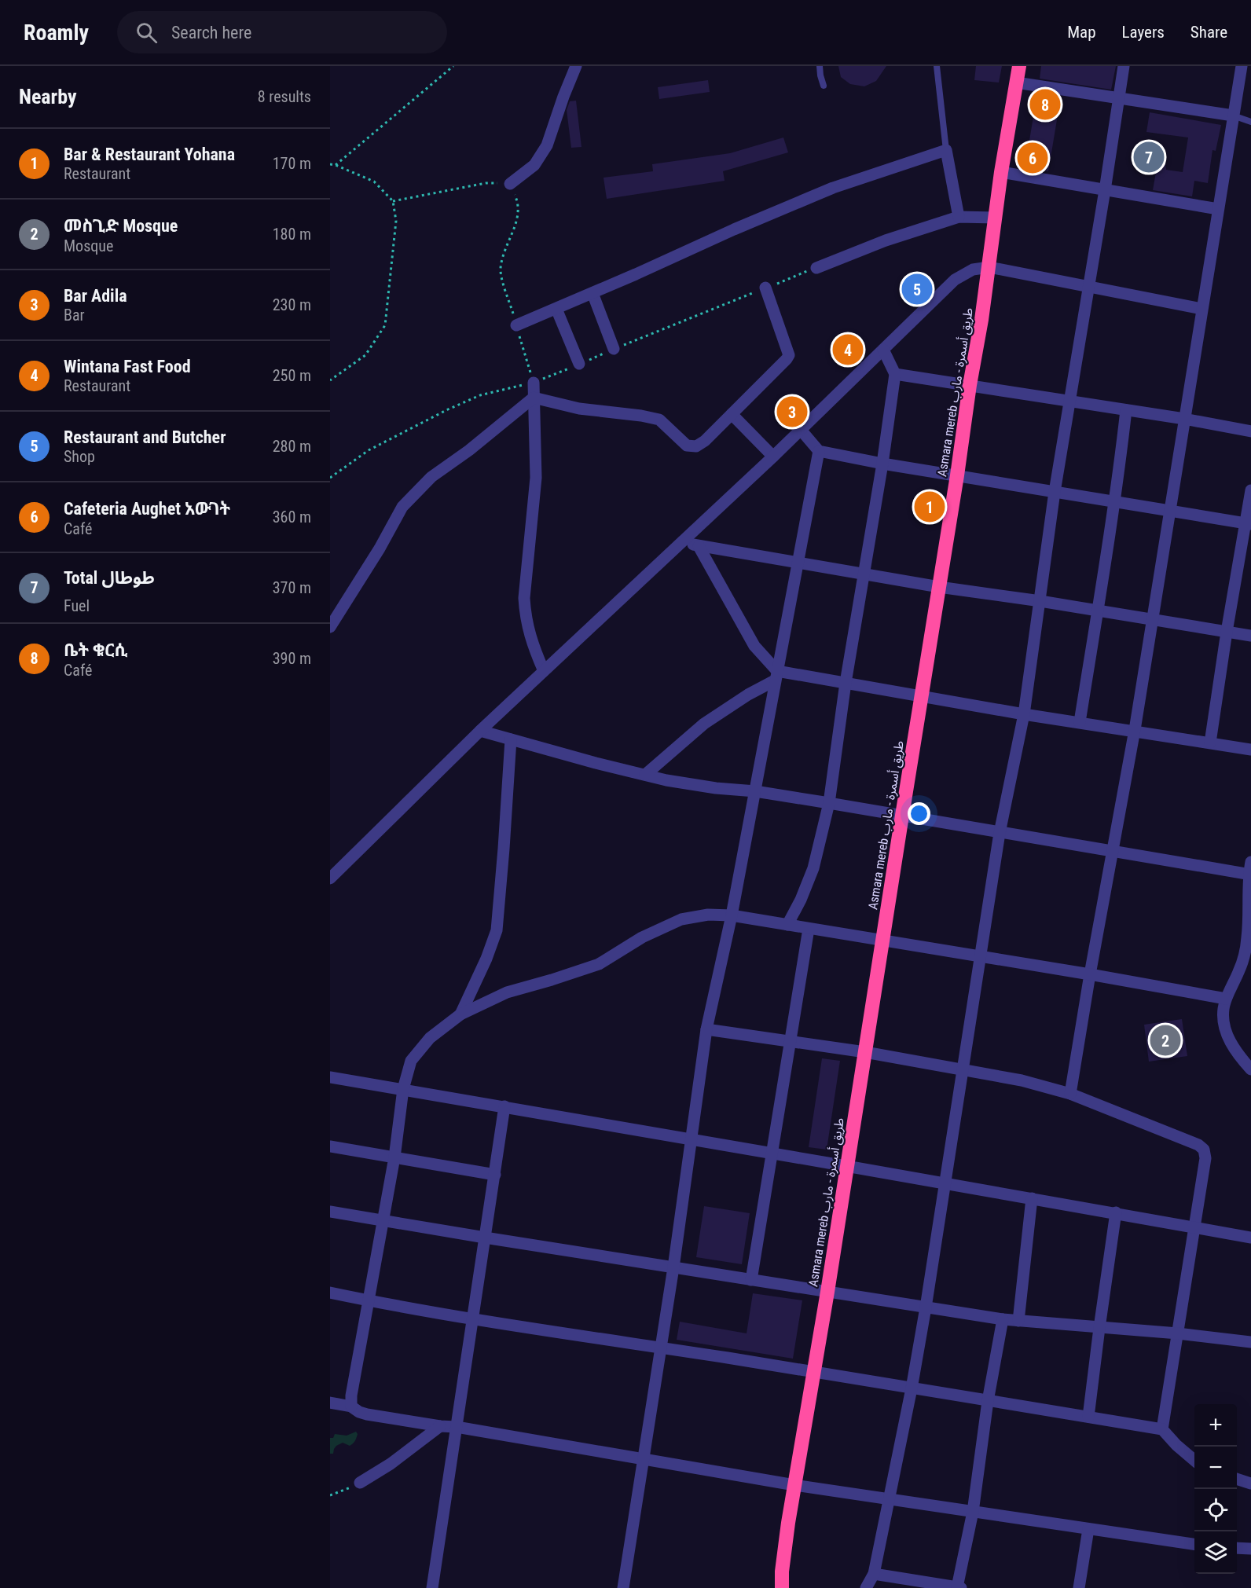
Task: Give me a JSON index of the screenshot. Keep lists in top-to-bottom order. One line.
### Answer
{"streets":{"highway":["Asmara mereb طريق أسمرة - مارب"]},"page":{"header":"Roamly","search":"Search here","nav":["Map","Layers","Share"],"heading":["Nearby","8 results"],"pins":["8","7","6","5","4","3","1","2"],"list":[{"mark":"1","name":"Bar & Restaurant Yohana","note":"Restaurant","value":"170 m"},{"mark":"2","name":"መስጊድ Mosque","note":"Mosque","value":"180 m"},{"mark":"3","name":"Bar Adila","note":"Bar","value":"230 m"},{"mark":"4","name":"Wintana Fast Food","note":"Restaurant","value":"250 m"},{"mark":"5","name":"Restaurant and Butcher","note":"Shop","value":"280 m"},{"mark":"6","name":"Cafeteria Aughet አውገት","note":"Café","value":"360 m"},{"mark":"7","name":"Total طوطال","note":"Fuel","value":"370 m"},{"mark":"8","name":"ቤት ቁርሲ","note":"Café","value":"390 m"}],"map_buttons":["+","−"]}}
